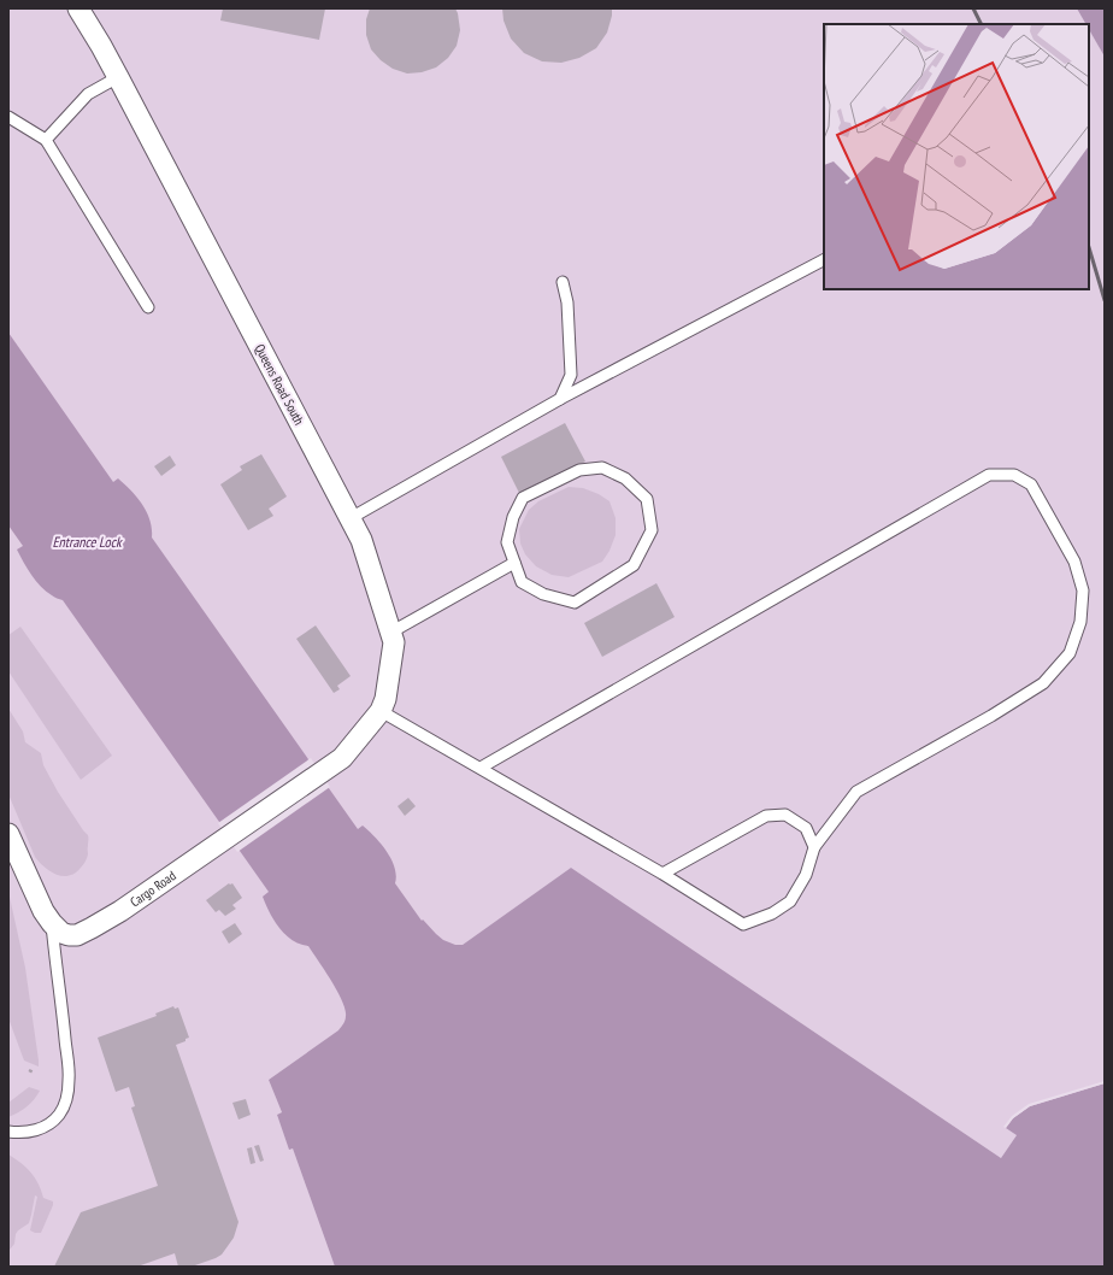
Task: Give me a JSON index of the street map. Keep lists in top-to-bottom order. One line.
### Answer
{"streets":{"street":["Queens Road South","Cargo Road"]},"crossings":[["Queens Road South","Cargo Road"]],"water":["Entrance Lock"]}
